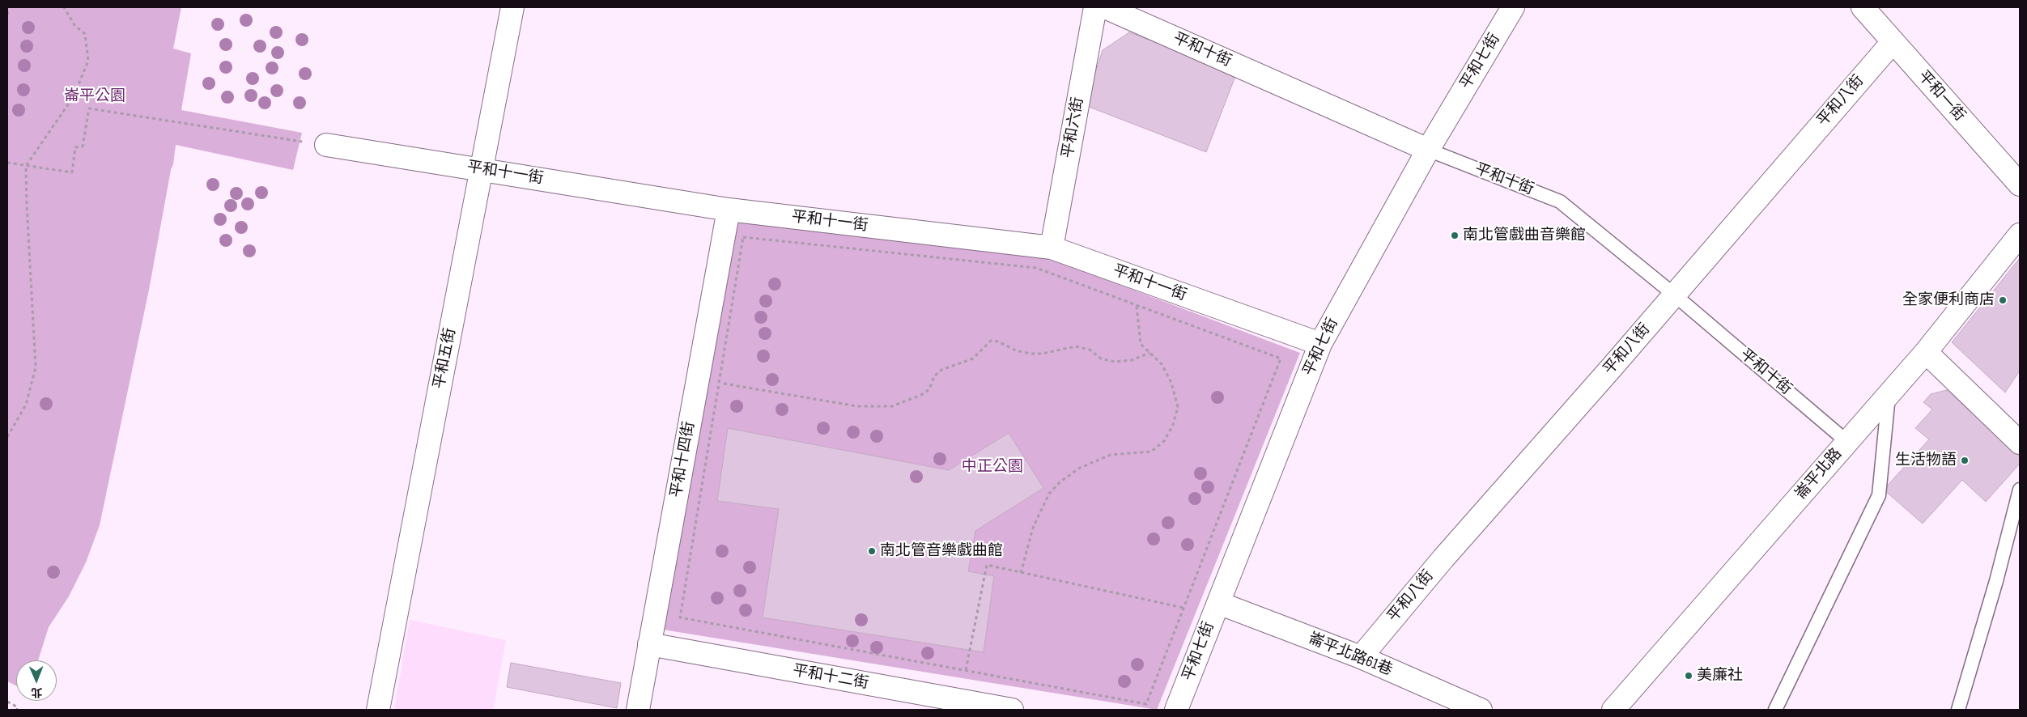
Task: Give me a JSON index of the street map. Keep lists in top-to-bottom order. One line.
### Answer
{"streets":{"street":["平和十街","平和七街","平和一街","平和八街","平和六街","平和十一街","平和五街","平和十四街","崙平北路","崙平北路61巷","平和十二街"]},"crossings":[["平和十街","平和七街"],["平和十街","平和八街"],["平和十街","崙平北路"],["平和七街","平和十一街"],["平和七街","崙平北路61巷"],["平和一街","平和八街"],["平和八街","崙平北路61巷"],["平和六街","平和十一街"],["平和十一街","平和五街"],["平和十一街","平和十四街"],["平和十四街","平和十二街"]],"parks":["崙平公園","中正公園"],"places":["南北管戲曲音樂館","全家便利商店","生活物語","南北管音樂戲曲館","美廉社"],"north":"bottom"}
